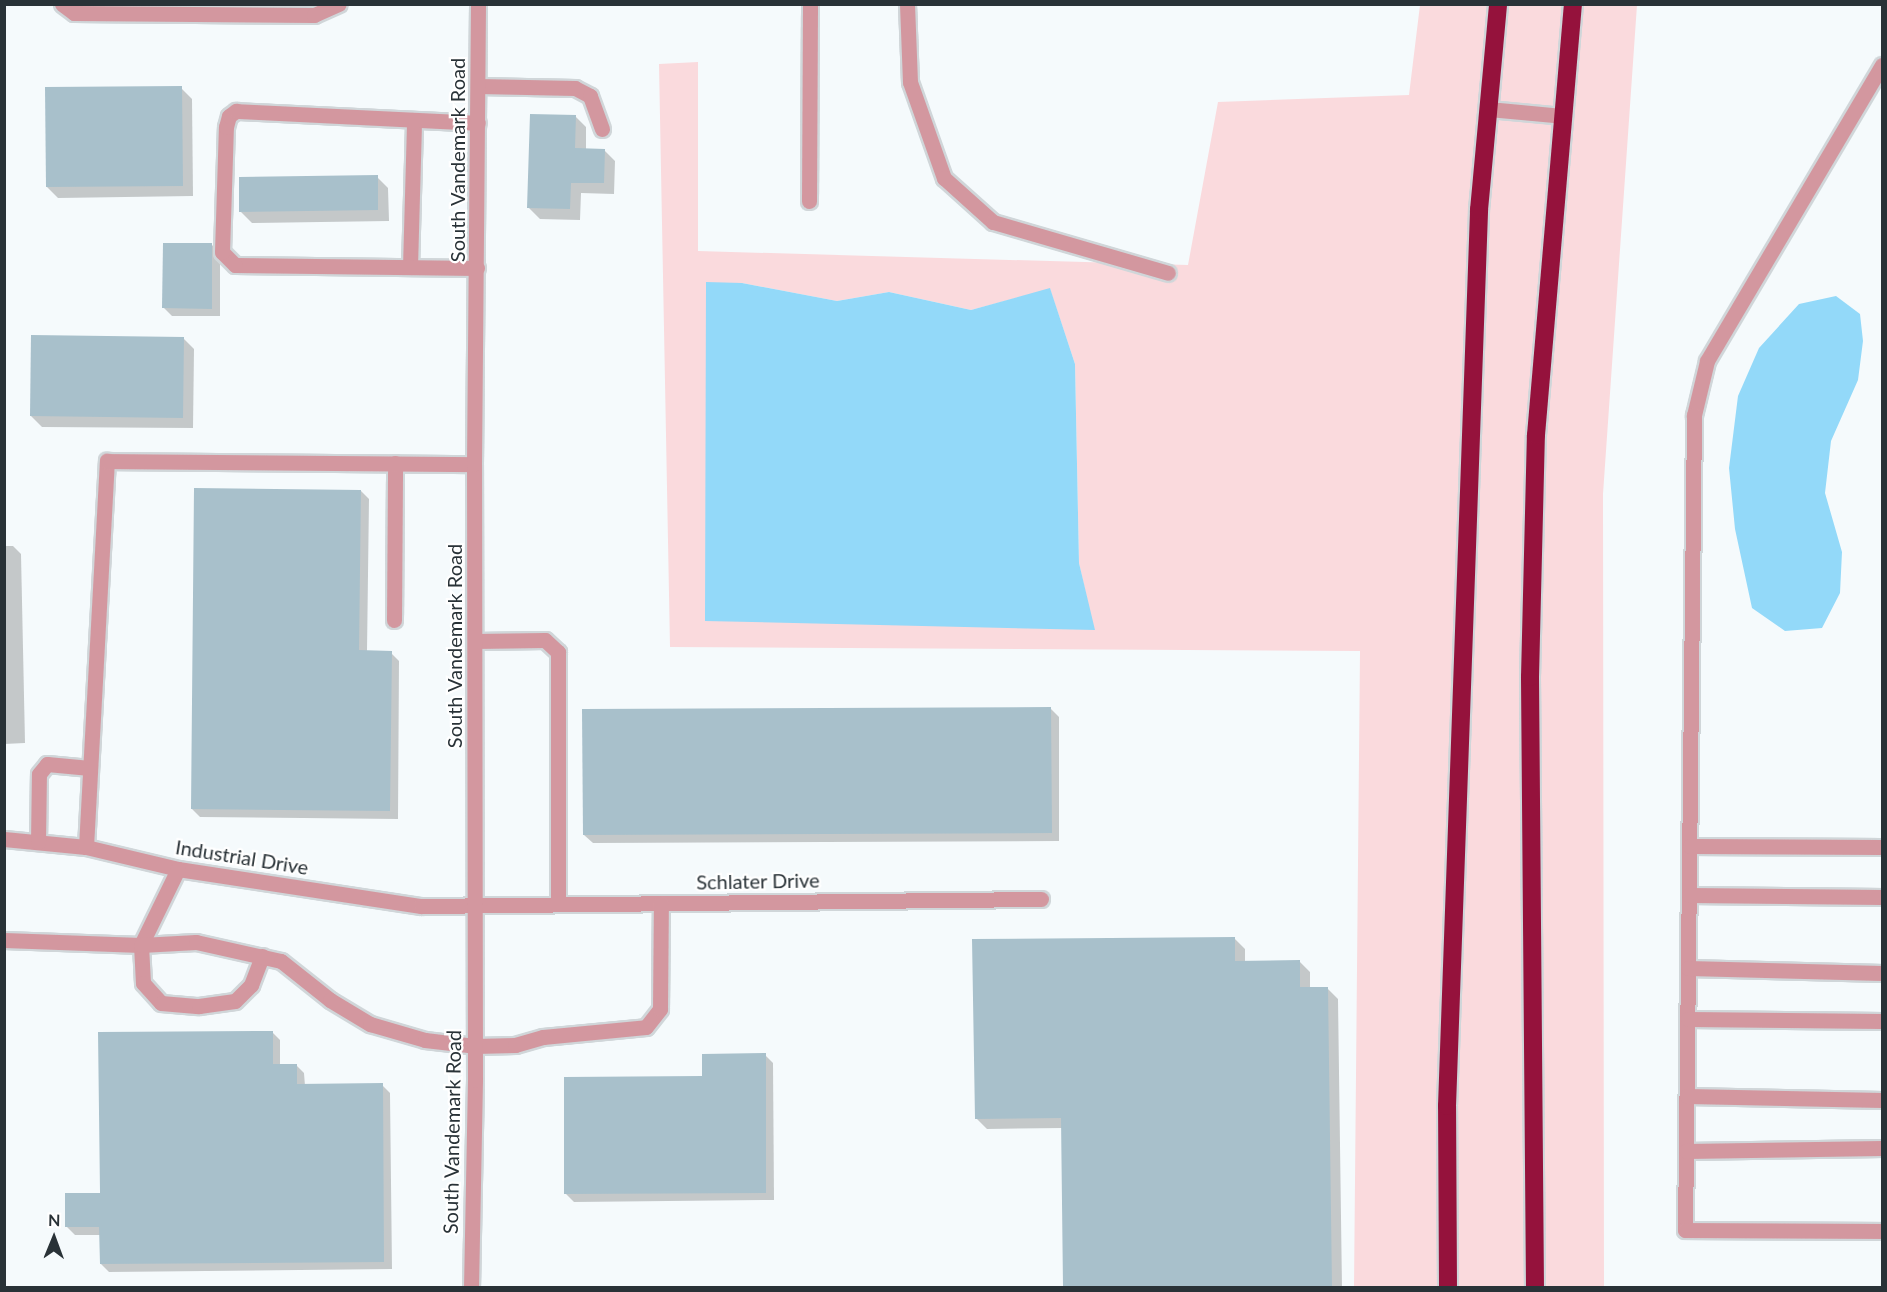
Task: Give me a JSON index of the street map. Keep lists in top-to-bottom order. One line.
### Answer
{"streets":{"street":["South Vandemark Road","Industrial Drive","Schlater Drive"]},"crossings":[["South Vandemark Road","Industrial Drive"],["South Vandemark Road","Schlater Drive"],["Industrial Drive","Schlater Drive"]],"north":"top"}
